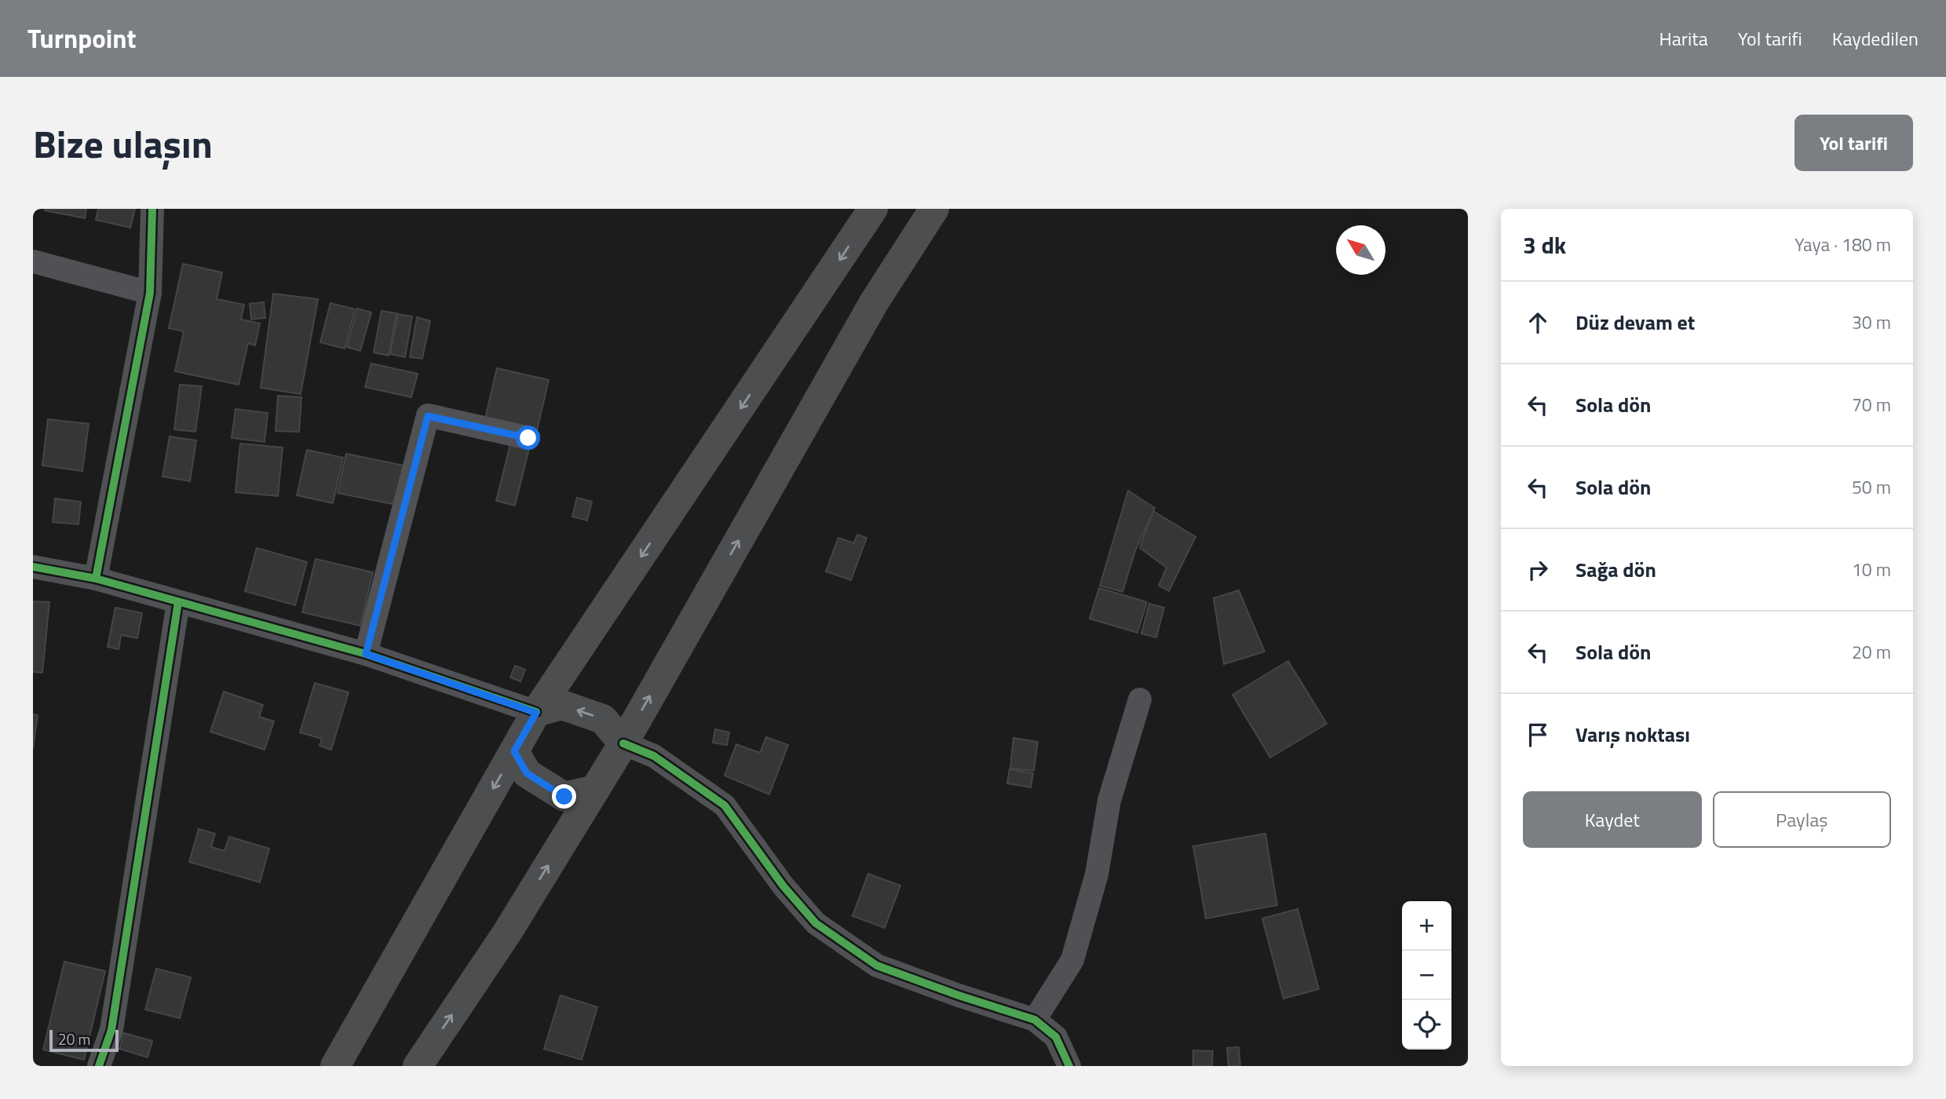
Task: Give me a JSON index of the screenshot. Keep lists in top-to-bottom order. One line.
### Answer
{"scale_bar":"20 m","north":"top left","page":{"header":"Turnpoint","nav":["Harita","Yol tarifi","Kaydedilen"],"title":"Bize ulaşın","buttons":["Yol tarifi",["Kaydet","Paylaş"]],"heading":["3 dk","Yaya · 180 m"],"list":[["Düz devam et","30 m"],["Sola dön","70 m"],["Sola dön","50 m"],["Sağa dön","10 m"],["Sola dön","20 m"],"Varış noktası"],"map_buttons":["+","−"],"scale":"20 m"}}
